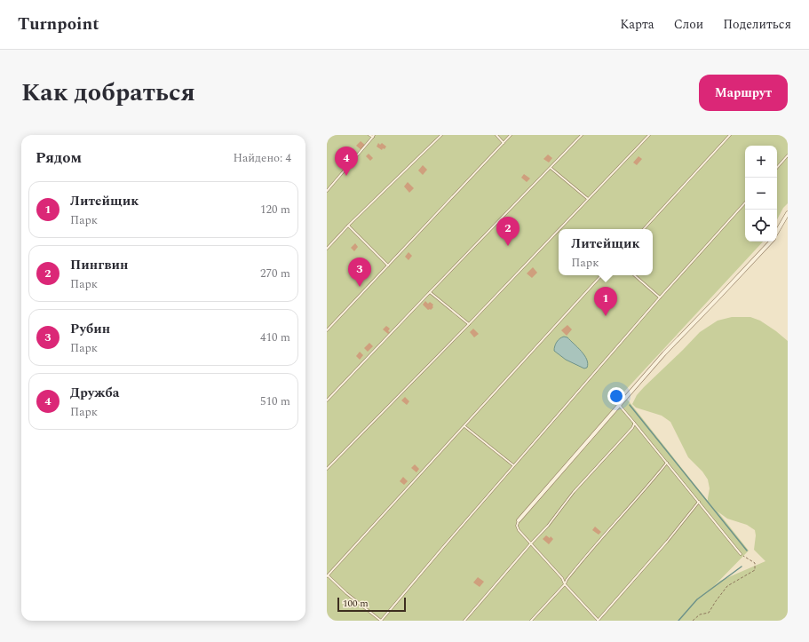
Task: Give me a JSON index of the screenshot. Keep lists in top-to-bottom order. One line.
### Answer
{"scale_bar":"100 m","page":{"header":"Turnpoint","nav":["Карта","Слои","Поделиться"],"title":"Как добраться","buttons":"Маршрут","heading":["Рядом","Найдено: 4"],"map_buttons":["+","−"],"pins":["4","2","3","1"],"list":[{"mark":"1","name":"Литейщик","note":"Парк","value":"120 m"},{"mark":"2","name":"Пингвин","note":"Парк","value":"270 m"},{"mark":"3","name":"Рубин","note":"Парк","value":"410 m"},{"mark":"4","name":"Дружба","note":"Парк","value":"510 m"}],"popup":["Литейщик","Парк"],"scale":"100 m"}}
